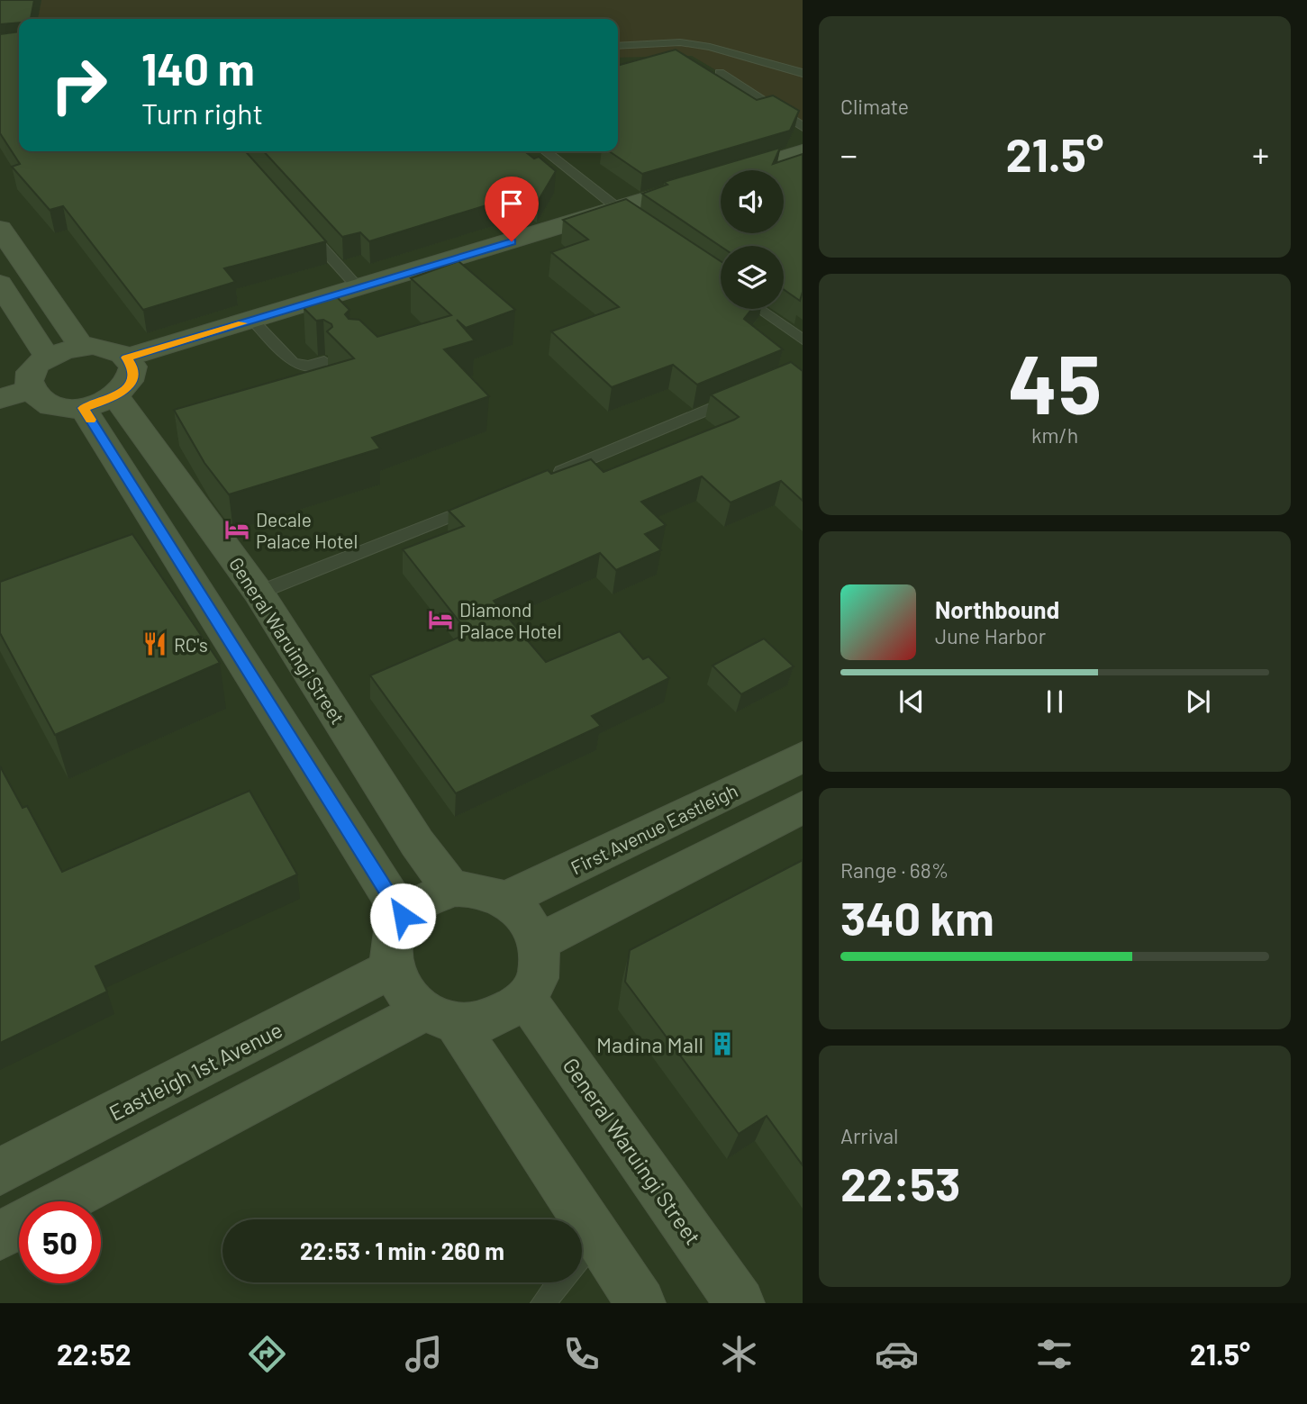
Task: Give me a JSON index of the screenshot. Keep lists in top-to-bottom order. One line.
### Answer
{"streets":{"main road":["General Waruingi Street","First Avenue Eastleigh","Eastleigh 1st Avenue"]},"crossings":[["General Waruingi Street","First Avenue Eastleigh"],["General Waruingi Street","Eastleigh 1st Avenue"],["First Avenue Eastleigh","Eastleigh 1st Avenue"]],"places":{"hotel":["Decale Palace Hotel","Diamond Palace Hotel"],"restaurant":["RC's"],"building":["Madina Mall"]},"page":{"tile":["Climate",["45","km/h"],["Range · 68%","340 km"],["Arrival","22:53"]],"turn":["140 m","Turn right"],"heat":["−","21.5°","+"],"song":["Northbound","June Harbor"],"limit":"50","trip":"22:53 · 1 min · 260 m","tabs":["22:52","21.5°"]}}
